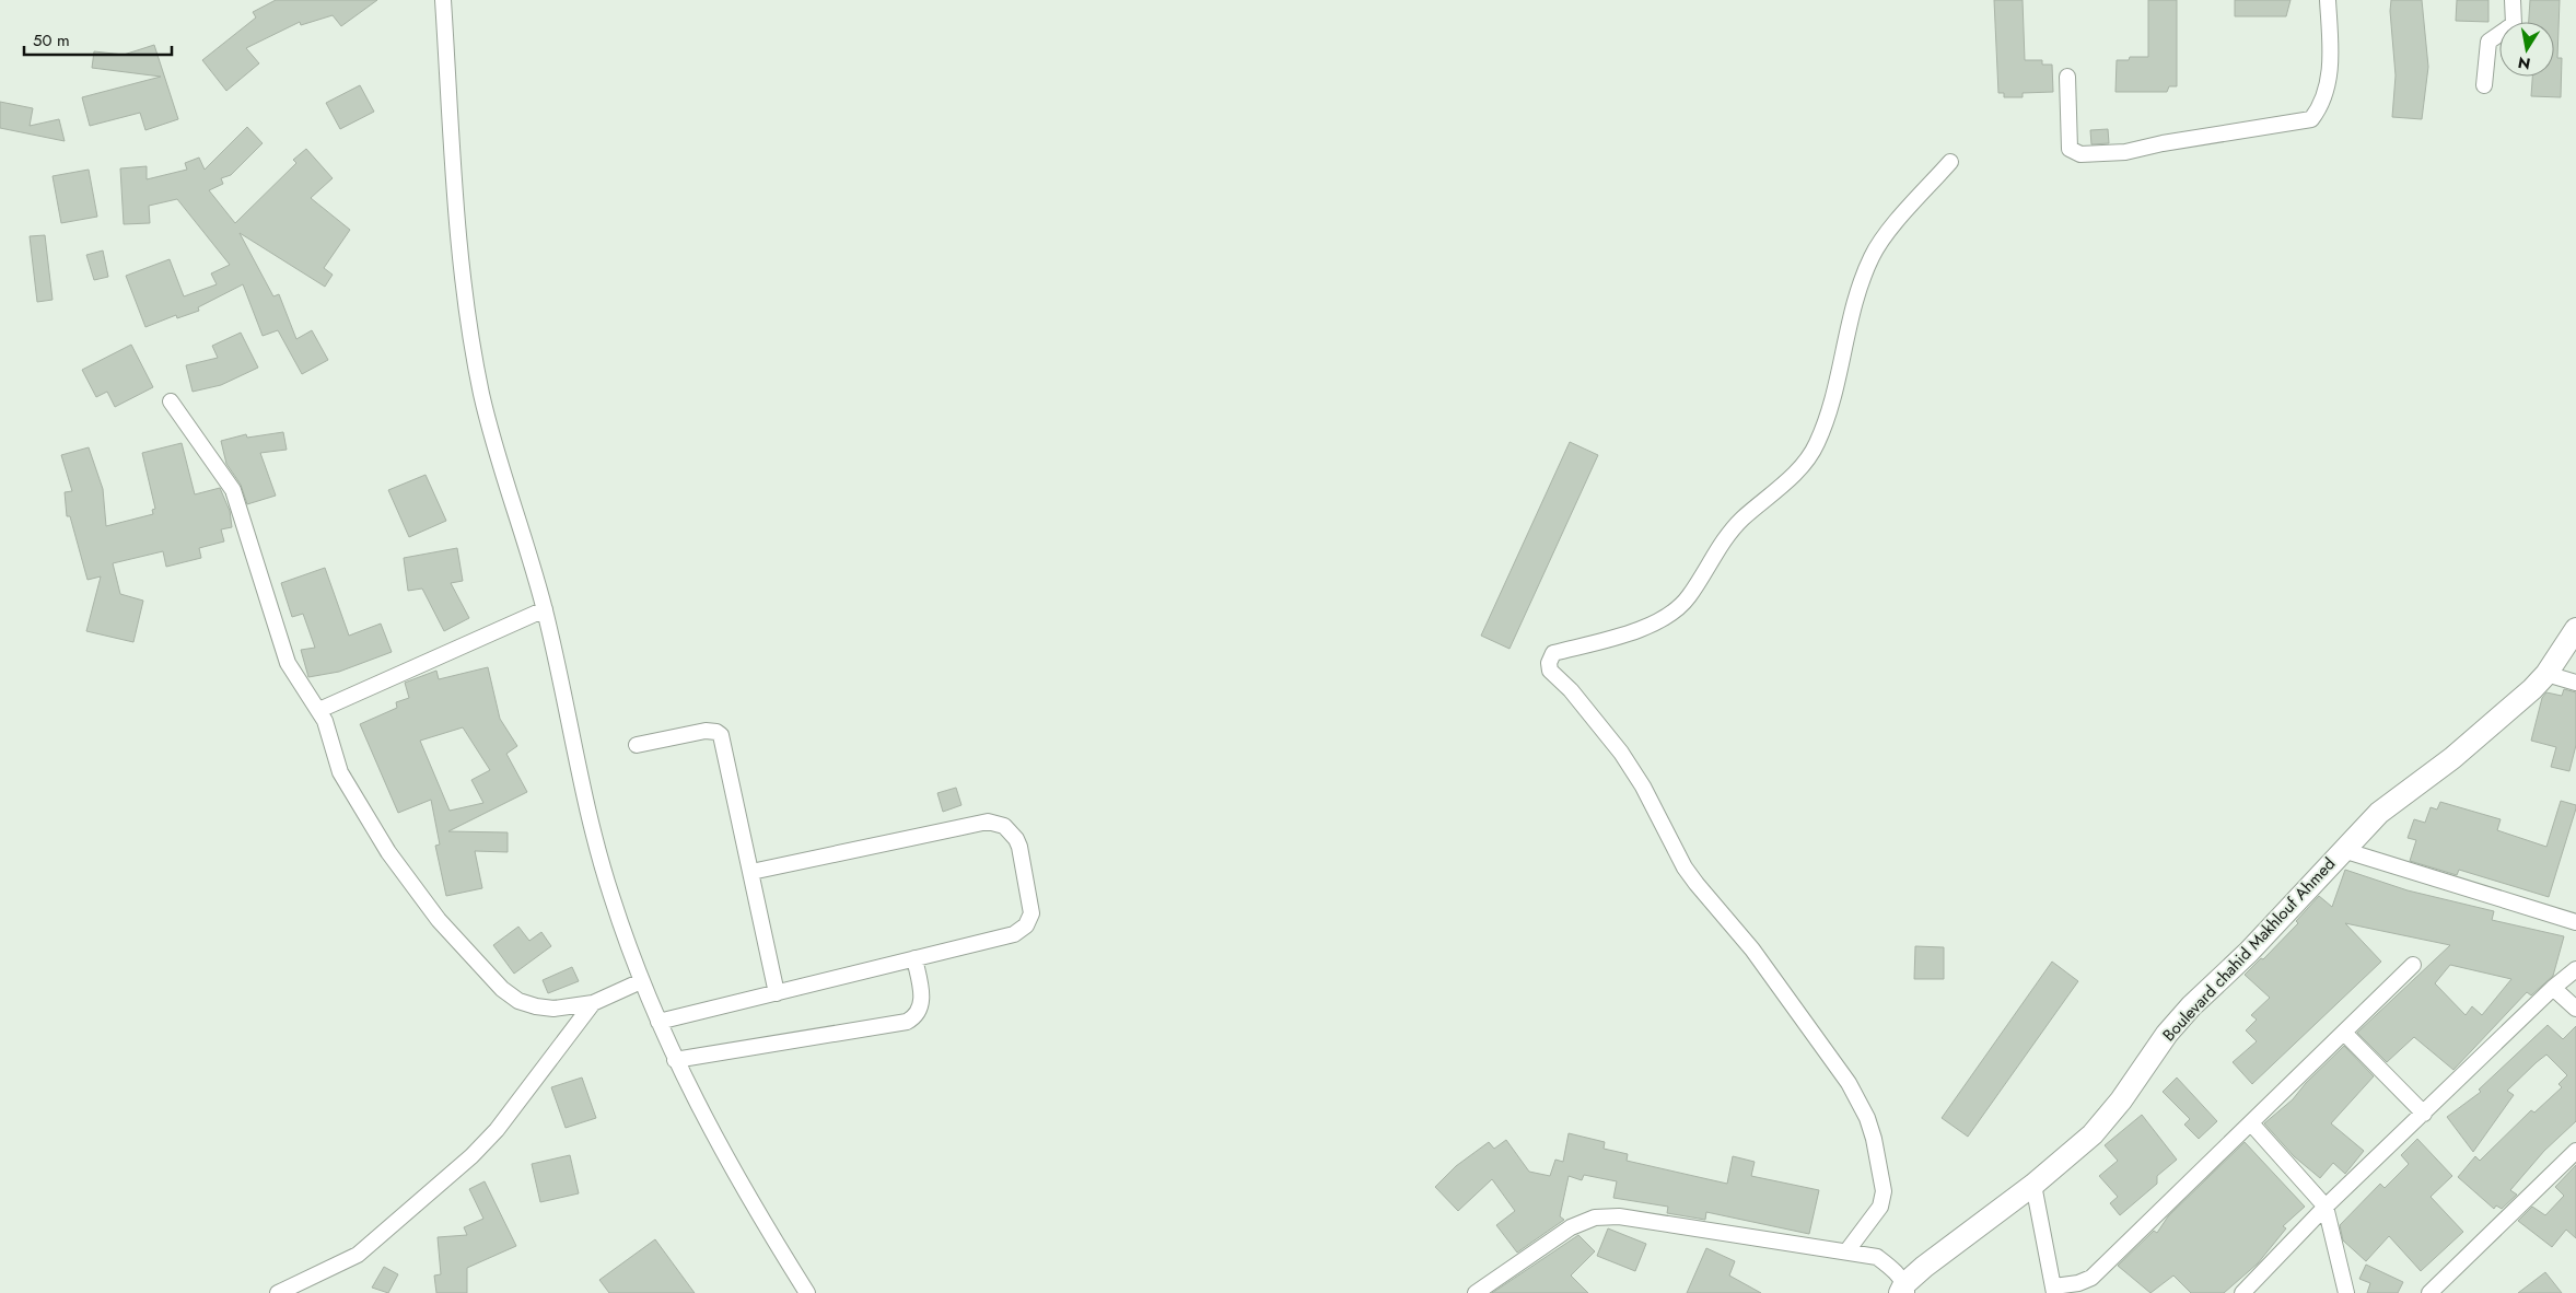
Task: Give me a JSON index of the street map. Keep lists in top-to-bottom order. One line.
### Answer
{"streets":{"main road":["Boulevard chahid Makhlouf Ahmed"]},"scale_bar":"50 m","north":"bottom"}
